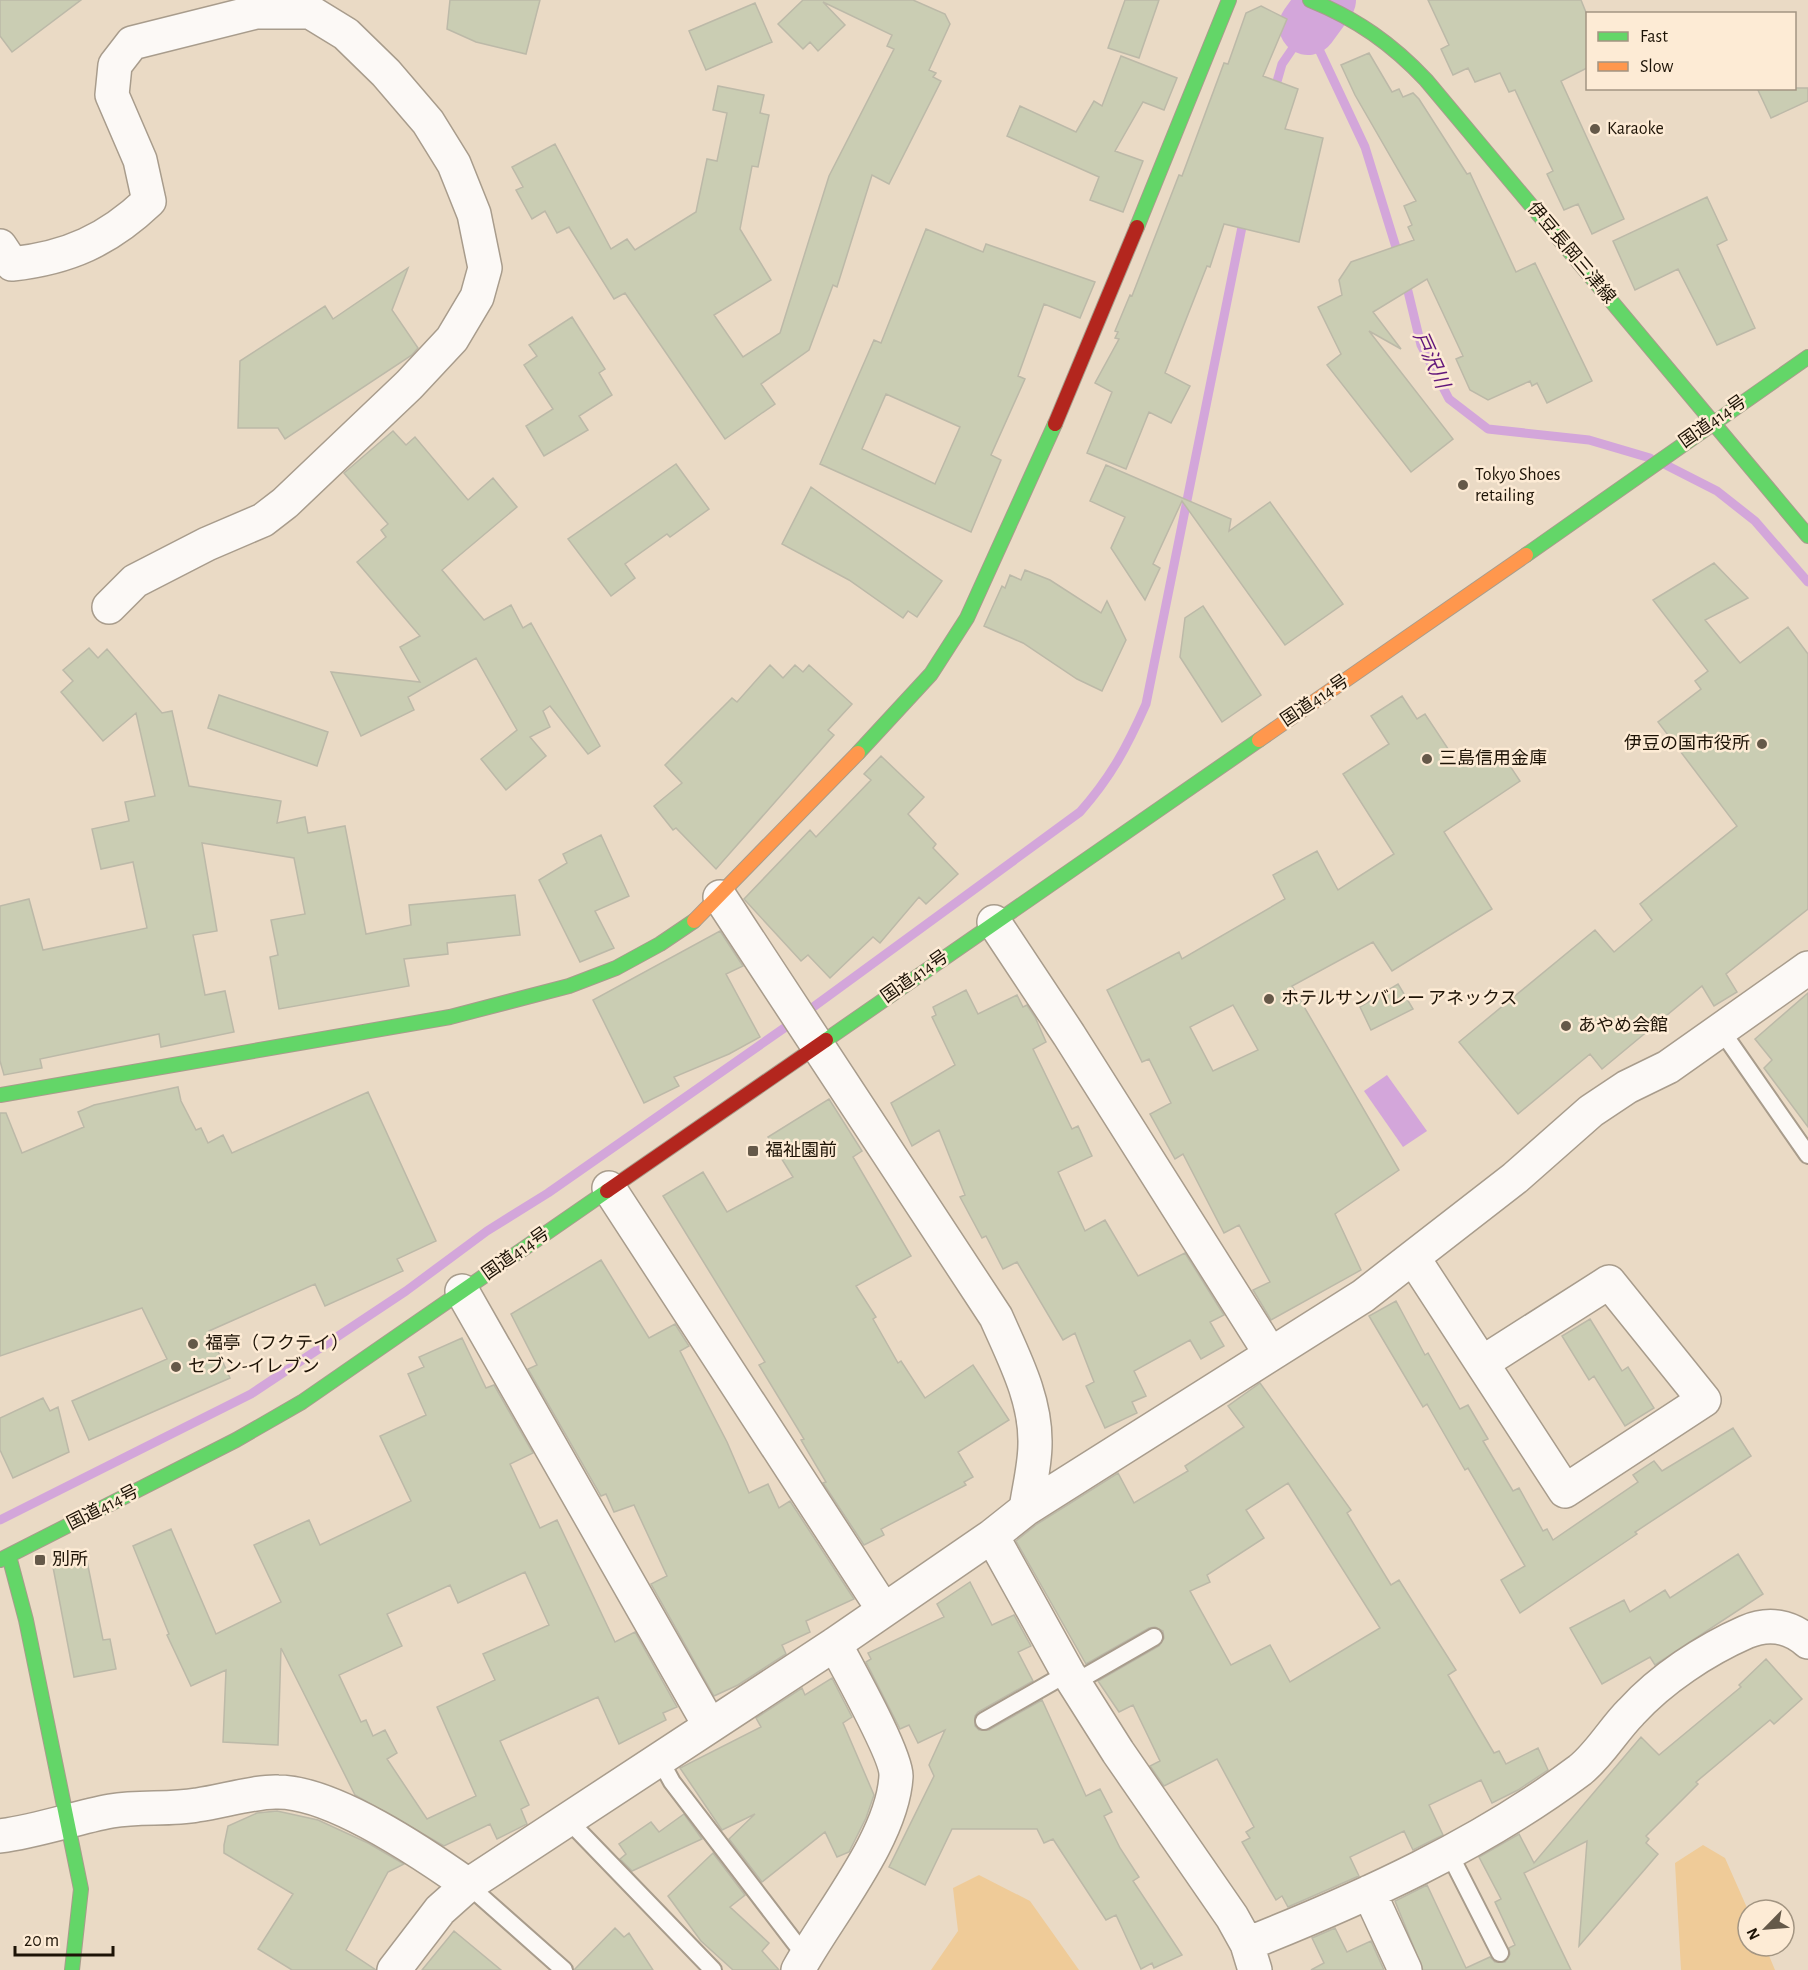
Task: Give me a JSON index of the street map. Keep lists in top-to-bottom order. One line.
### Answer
{"streets":{"main road":["伊豆長岡三津線","国道414号"]},"crossings":[["伊豆長岡三津線","国道414号"]],"water":["戸沢川"],"places":{"other":["Karaoke","Tokyo Shoes retailing","伊豆の国市役所","三島信用金庫","ホテルサンバレー アネックス","あやめ会館","福亭（フクテイ）","セブン-イレブン"],"transit":["福祉園前","別所"]},"legend":["Fast","Slow"],"scale_bar":"20 m","north":"bottom left"}
